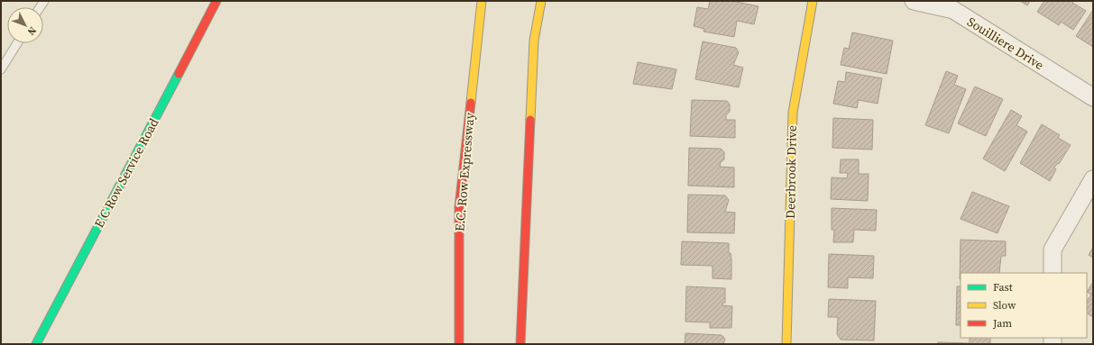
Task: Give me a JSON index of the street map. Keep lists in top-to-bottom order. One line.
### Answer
{"streets":{"main road":["E.C. Row Expressway","Deerbrook Drive","E C Row Service Road"],"street":["Souilliere Drive"]},"legend":["Fast","Slow","Jam"],"north":"bottom right"}
